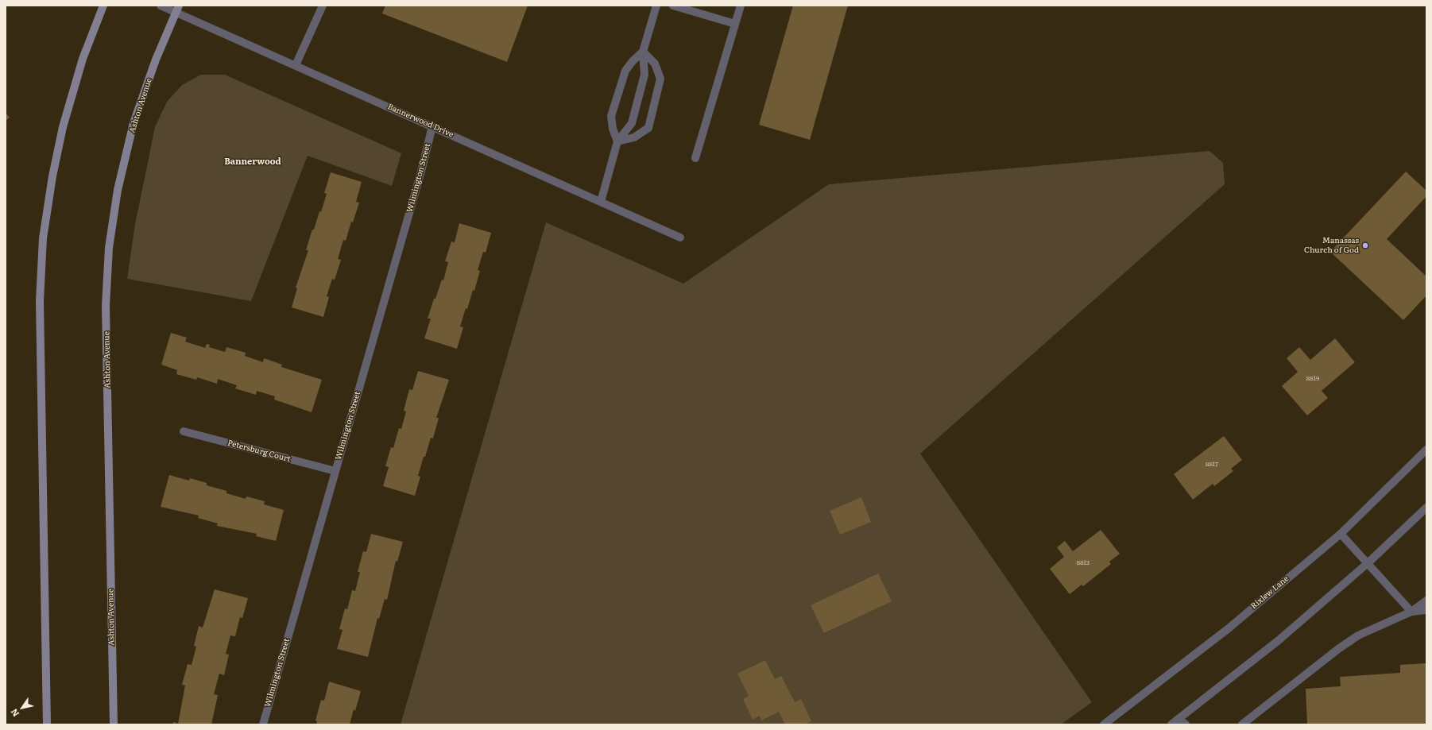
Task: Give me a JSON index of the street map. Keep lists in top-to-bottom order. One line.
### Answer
{"streets":{"main road":["Ashton Avenue"],"street":["Bannerwood Drive","Wilmington Street","Petersburg Court","Rixlew Lane"]},"crossings":[["Ashton Avenue","Bannerwood Drive"],["Bannerwood Drive","Wilmington Street"],["Wilmington Street","Petersburg Court"]],"districts":["Bannerwood"],"places":["Manassas Church of God"],"house_numbers":["8819","8817","8813"],"north":"bottom left"}
